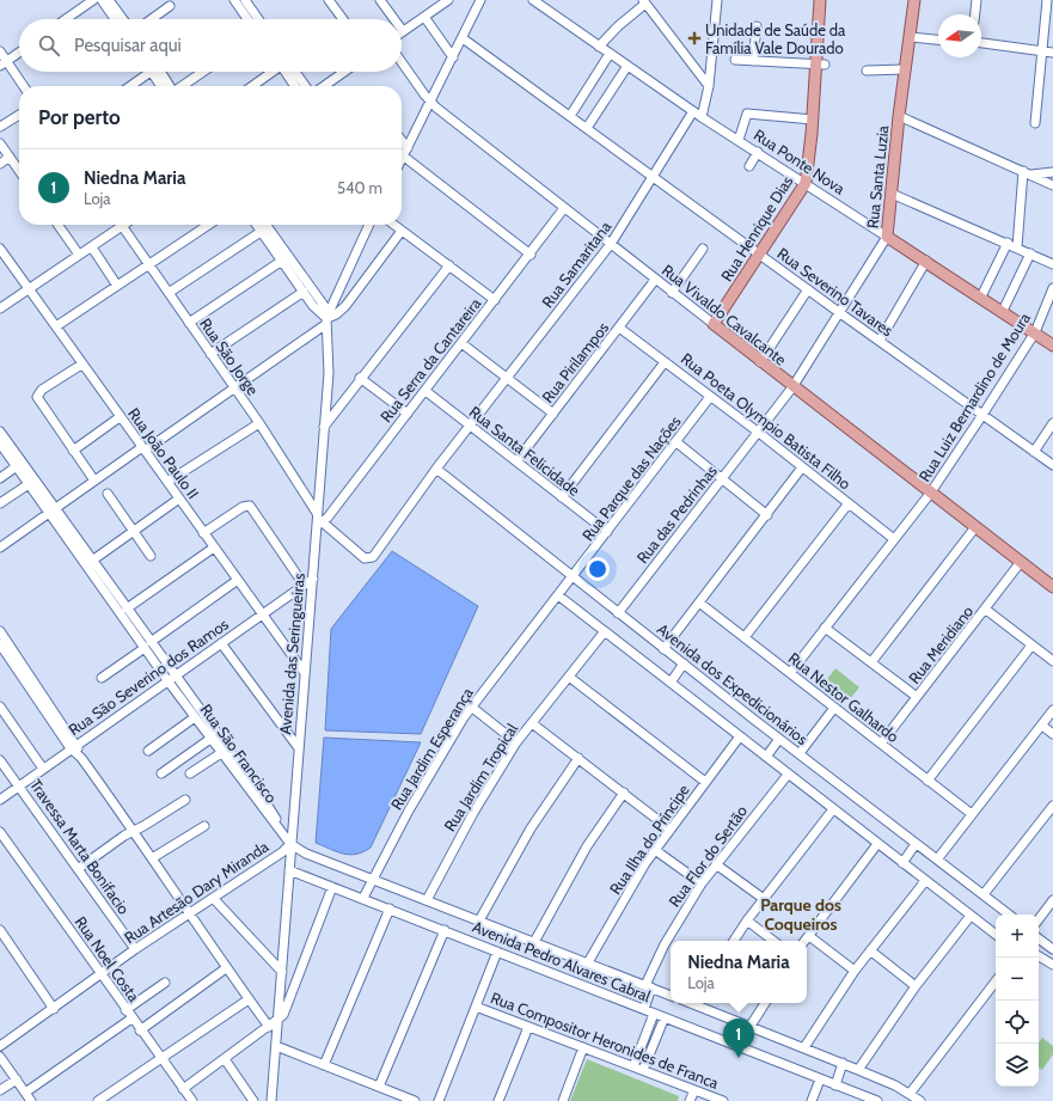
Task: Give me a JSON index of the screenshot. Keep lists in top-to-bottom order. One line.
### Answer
{"streets":{"main road":["Rua Ponte Nova","Rua Santa Luzia","Rua Henrique Dias","Rua Vivaldo Cavalcante"],"street":["Rua Samaritana","Rua Severino Tavares","Rua São Jorge","Rua Serra da Cantareira","Rua Pirilampos","Rua Luiz Bernardino de Moura","Rua Poeta Olympio Batista Filho","Rua Santa Felicidade","Rua João Paulo II","Rua Parque das Nações","Rua das Pedrinhas","Rua Meridiano","Avenida das Seringueiras","Rua São Severino dos Ramos","Avenida dos Expedicionários","Rua Nestor Galhardo","Rua Jardim Esperança","Rua São Francisco","Rua Jardim Tropical","Rua Ilha do Príncipe","Travessa Marta Bonifacio","Rua Flor do Sertão","Rua Artesão Dary Miranda","Rua Noel Costa","Avenida Pedro Alvares Cabral","Rua Compositor Heronides de Franca"]},"crossings":[["Rua Ponte Nova","Rua Santa Luzia"],["Rua Ponte Nova","Rua Henrique Dias"],["Rua Ponte Nova","Rua Samaritana"],["Rua Ponte Nova","Rua Luiz Bernardino de Moura"],["Rua Santa Luzia","Rua Severino Tavares"],["Rua Santa Luzia","Rua Vivaldo Cavalcante"],["Rua Santa Luzia","Rua das Pedrinhas"],["Rua Henrique Dias","Rua Severino Tavares"],["Rua Henrique Dias","Rua Vivaldo Cavalcante"],["Rua Samaritana","Rua Severino Tavares"],["Rua Samaritana","Rua Vivaldo Cavalcante"],["Rua Samaritana","Rua Serra da Cantareira"],["Rua Samaritana","Rua Santa Felicidade"],["Rua Samaritana","Avenida das Seringueiras"],["Rua Samaritana","Avenida dos Expedicionários"],["Rua Severino Tavares","Rua Luiz Bernardino de Moura"],["Rua Vivaldo Cavalcante","Rua Serra da Cantareira"],["Rua Vivaldo Cavalcante","Rua Pirilampos"],["Rua Vivaldo Cavalcante","Rua Luiz Bernardino de Moura"],["Rua Vivaldo Cavalcante","Rua das Pedrinhas"],["Rua Vivaldo Cavalcante","Rua Meridiano"],["Rua São Jorge","Avenida das Seringueiras"],["Rua Serra da Cantareira","Rua Santa Felicidade"],["Rua Serra da Cantareira","Avenida das Seringueiras"],["Rua Pirilampos","Rua Poeta Olympio Batista Filho"],["Rua Pirilampos","Rua Santa Felicidade"],["Rua Luiz Bernardino de Moura","Rua Poeta Olympio Batista Filho"],["Rua Luiz Bernardino de Moura","Rua Nestor Galhardo"],["Rua Poeta Olympio Batista Filho","Rua Parque das Nações"],["Rua Poeta Olympio Batista Filho","Rua das Pedrinhas"],["Rua Santa Felicidade","Rua Parque das Nações"],["Rua João Paulo II","Avenida das Seringueiras"],["Rua João Paulo II","Rua São Severino dos Ramos"],["Rua Parque das Nações","Avenida dos Expedicionários"],["Rua Parque das Nações","Rua Jardim Esperança"],["Rua das Pedrinhas","Avenida dos Expedicionários"],["Rua Meridiano","Rua Nestor Galhardo"],["Avenida das Seringueiras","Rua São Severino dos Ramos"],["Avenida das Seringueiras","Rua São Francisco"],["Avenida das Seringueiras","Rua Artesão Dary Miranda"],["Avenida das Seringueiras","Avenida Pedro Alvares Cabral"],["Rua São Severino dos Ramos","Rua São Francisco"],["Rua São Severino dos Ramos","Travessa Marta Bonifacio"],["Avenida dos Expedicionários","Rua Jardim Esperança"],["Rua Jardim Esperança","Avenida Pedro Alvares Cabral"],["Rua São Francisco","Rua Artesão Dary Miranda"],["Rua São Francisco","Avenida Pedro Alvares Cabral"],["Rua Jardim Tropical","Avenida Pedro Alvares Cabral"],["Rua Ilha do Príncipe","Avenida Pedro Alvares Cabral"],["Travessa Marta Bonifacio","Rua Artesão Dary Miranda"],["Rua Flor do Sertão","Avenida Pedro Alvares Cabral"],["Rua Artesão Dary Miranda","Rua Noel Costa"],["Rua Artesão Dary Miranda","Avenida Pedro Alvares Cabral"]],"districts":["Parque dos Coqueiros"],"places":{"health":["Unidade de Saúde da Família Vale Dourado"]},"north":"left","page":{"search":"Pesquisar aqui","heading":"Por perto","list":[{"mark":"1","name":"Niedna Maria","note":"Loja","value":"540 m"}],"map_buttons":["+","−"],"popup":["Niedna Maria","Loja"],"pins":"1"}}
